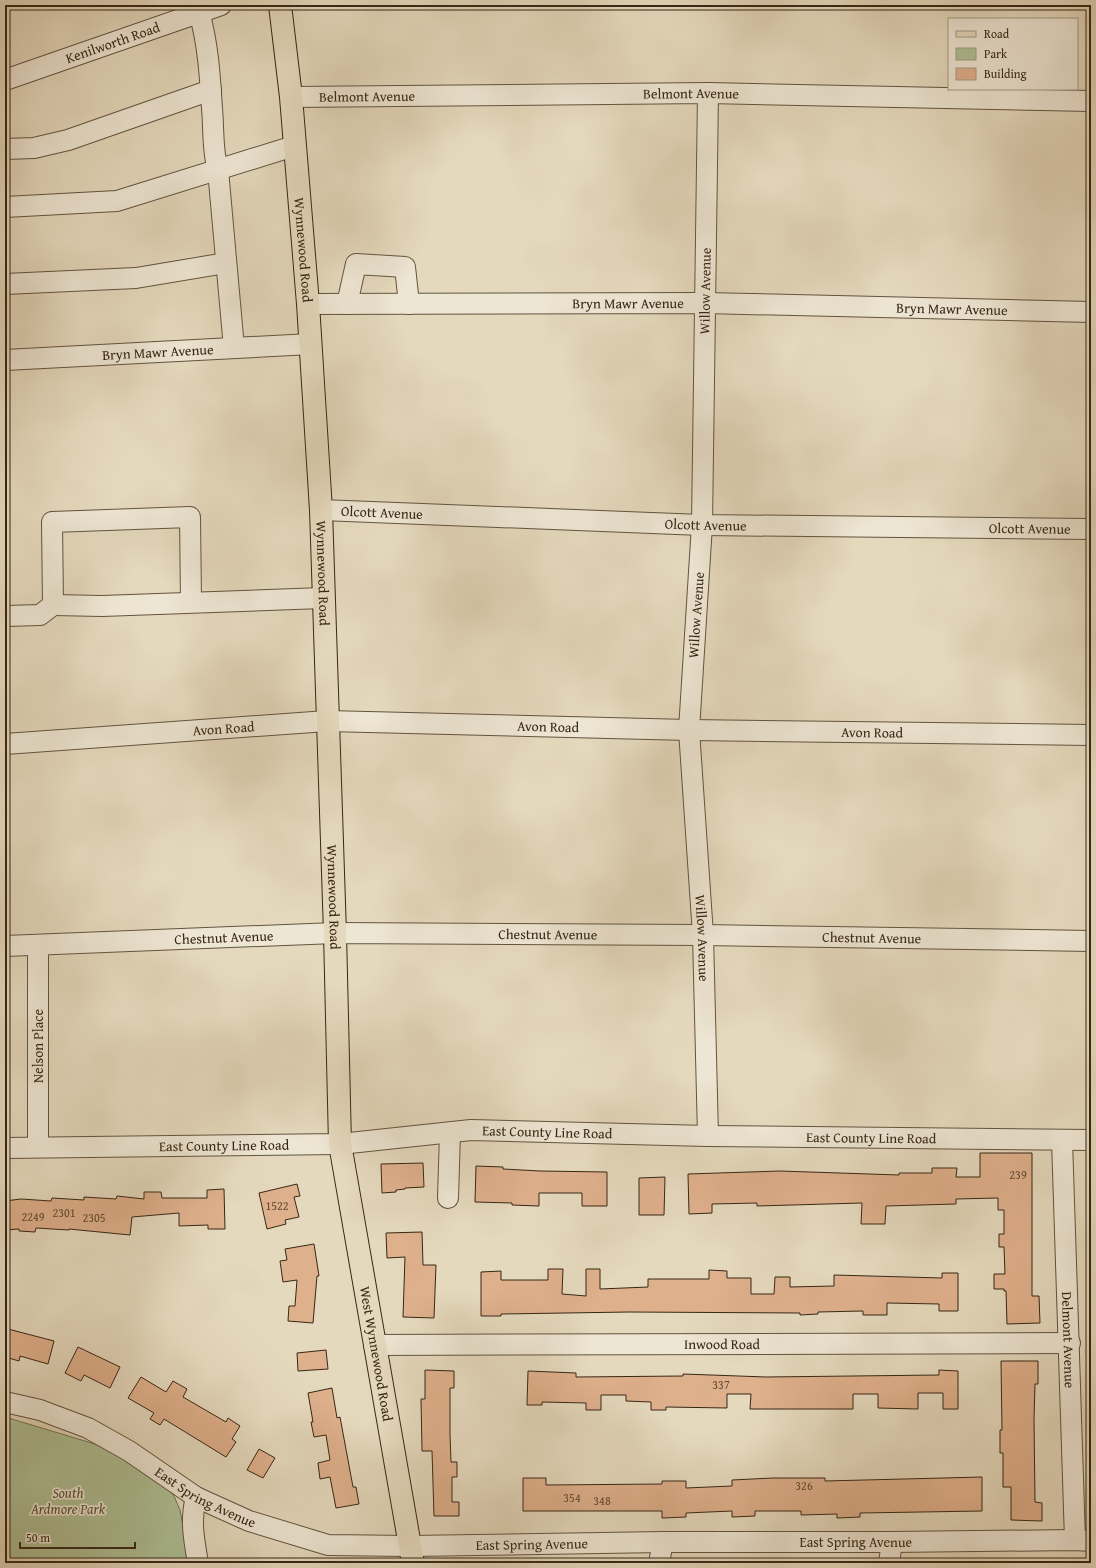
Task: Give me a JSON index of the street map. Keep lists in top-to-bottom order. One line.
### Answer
{"streets":{"main road":["Wynnewood Road","West Wynnewood Road"],"street":["Kenilworth Road","Belmont Avenue","Willow Avenue","Bryn Mawr Avenue","Olcott Avenue","Avon Road","Chestnut Avenue","Nelson Place","East County Line Road","Delmont Avenue","Inwood Road","East Spring Avenue"]},"crossings":[["Belmont Avenue","Wynnewood Road"],["Belmont Avenue","Willow Avenue"],["Wynnewood Road","Bryn Mawr Avenue"],["Wynnewood Road","Olcott Avenue"],["Wynnewood Road","Avon Road"],["Wynnewood Road","Chestnut Avenue"],["Wynnewood Road","East County Line Road"],["Wynnewood Road","West Wynnewood Road"],["Willow Avenue","Bryn Mawr Avenue"],["Willow Avenue","Olcott Avenue"],["Willow Avenue","Avon Road"],["Willow Avenue","Chestnut Avenue"],["Willow Avenue","East County Line Road"],["Chestnut Avenue","Nelson Place"],["Nelson Place","East County Line Road"],["East County Line Road","Delmont Avenue"],["East County Line Road","West Wynnewood Road"],["Delmont Avenue","Inwood Road"],["Delmont Avenue","East Spring Avenue"],["Inwood Road","West Wynnewood Road"],["West Wynnewood Road","East Spring Avenue"]],"parks":["South Ardmore Park"],"house_numbers":["239","1522","2301","2249","2305","337","326","354","348"],"legend":["Road","Park","Building"],"scale_bar":"50 m"}
